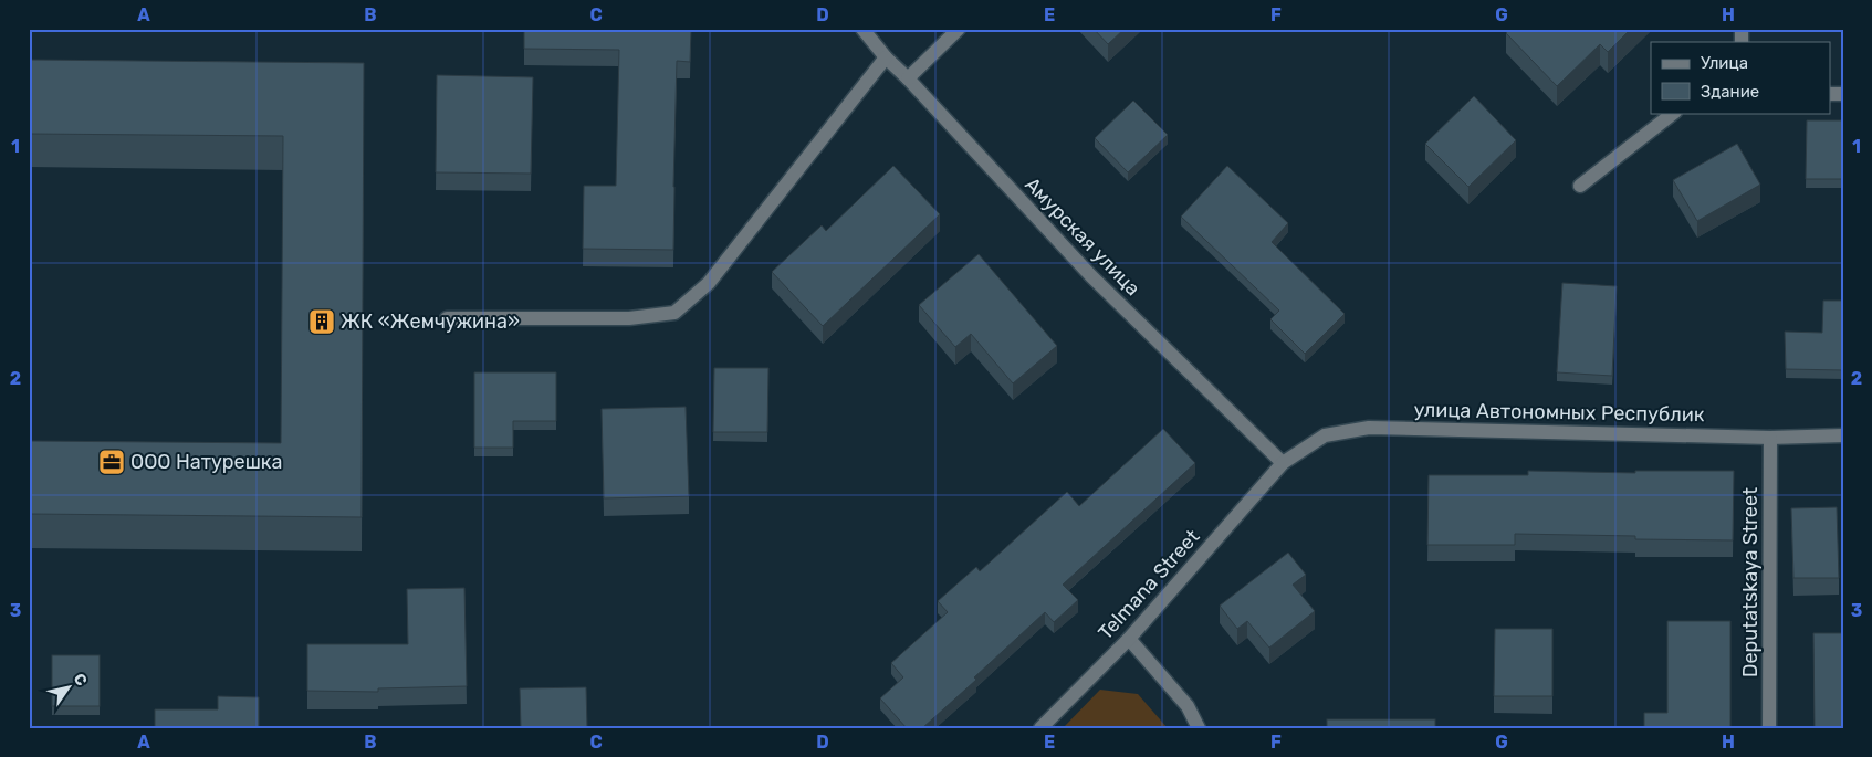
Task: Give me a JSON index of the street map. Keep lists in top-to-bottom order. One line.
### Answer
{"streets":{"street":["Амурская улица","улица Автономных Республик","Deputatskaya Street","Telmana Street"]},"crossings":[["Амурская улица","улица Автономных Республик"],["Амурская улица","Telmana Street"],["улица Автономных Республик","Deputatskaya Street"],["улица Автономных Республик","Telmana Street"]],"places":{"building":["ЖК «Жемчужина»"],"office":["ООО Натурешка"]},"legend":["Улица","Здание"],"north":"top right","grid":{"columns":["A","B","C","D","E","F","G","H"],"rows":["1","2","3"]}}
